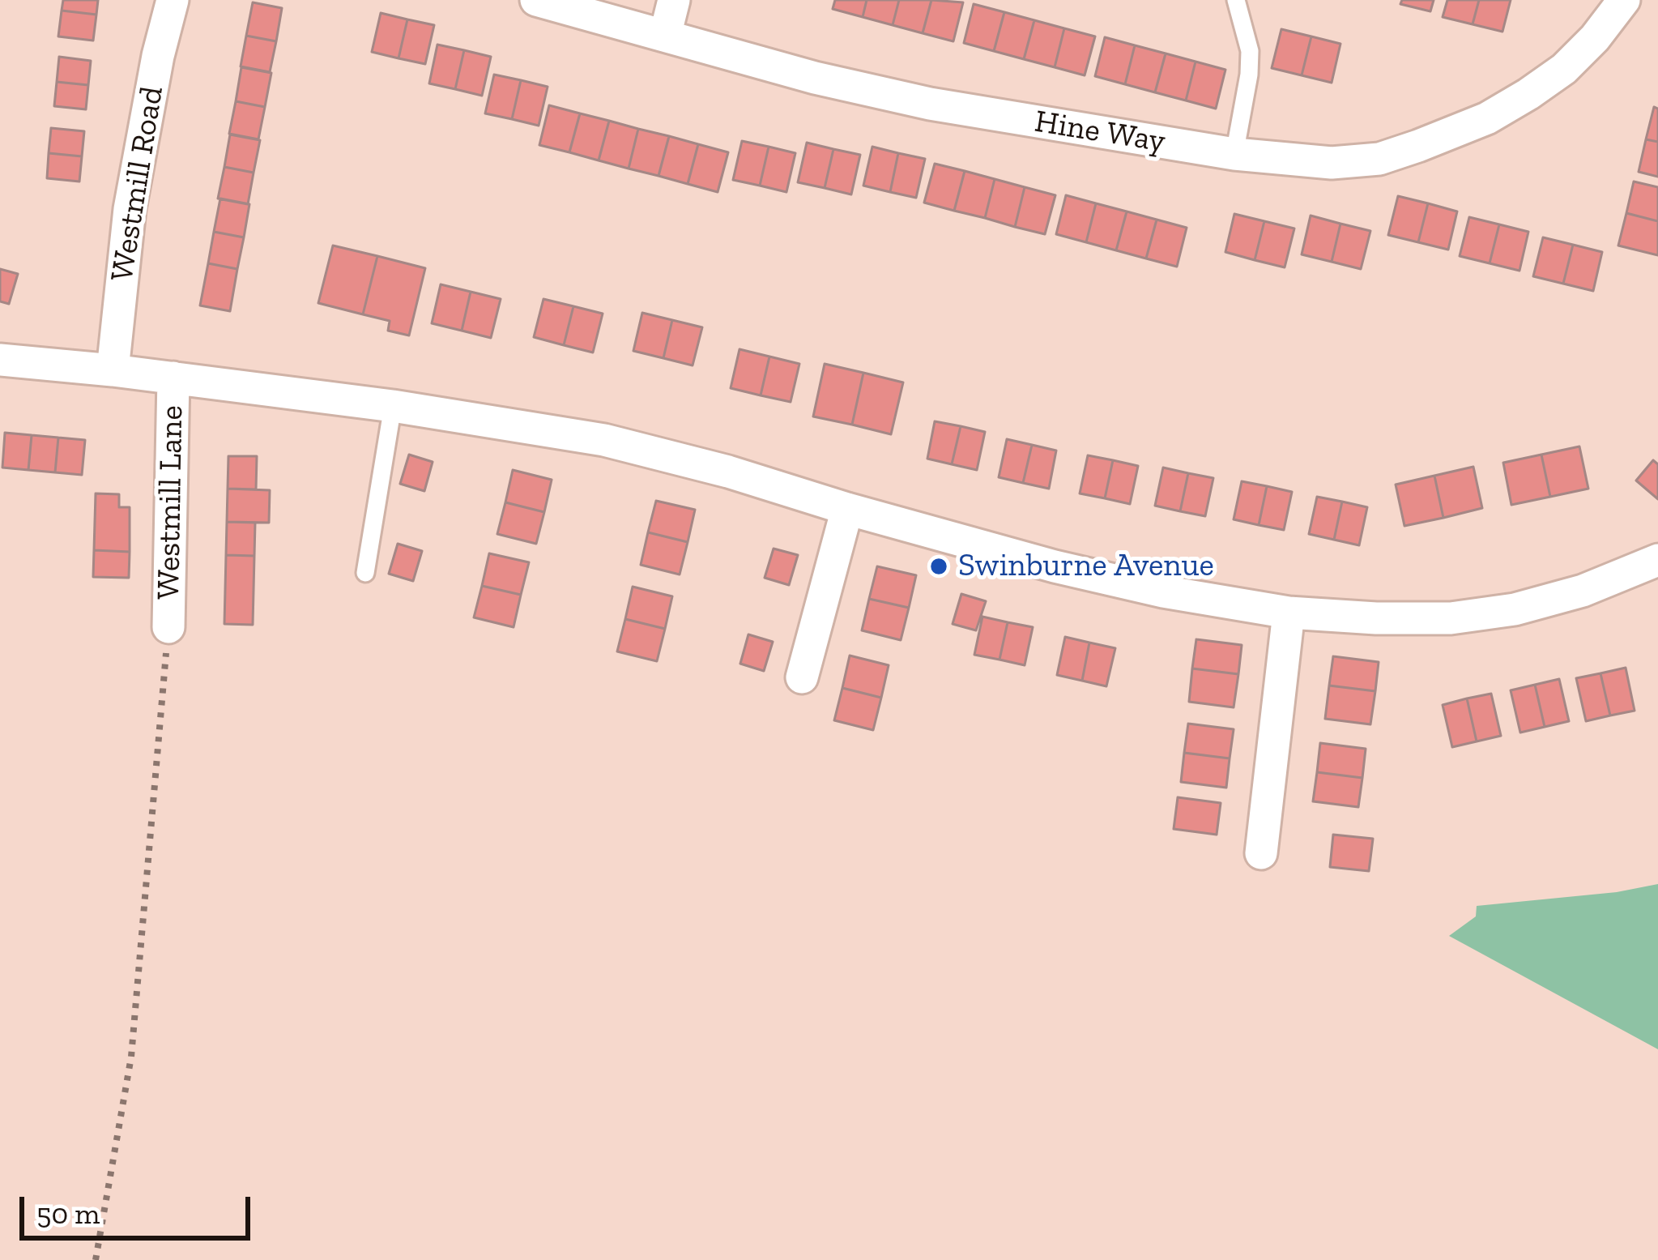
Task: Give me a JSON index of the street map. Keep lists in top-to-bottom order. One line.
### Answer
{"streets":{"street":["Hine Way","Westmill Road","Westmill Lane"]},"places":["Swinburne Avenue"],"scale_bar":"50 m"}
